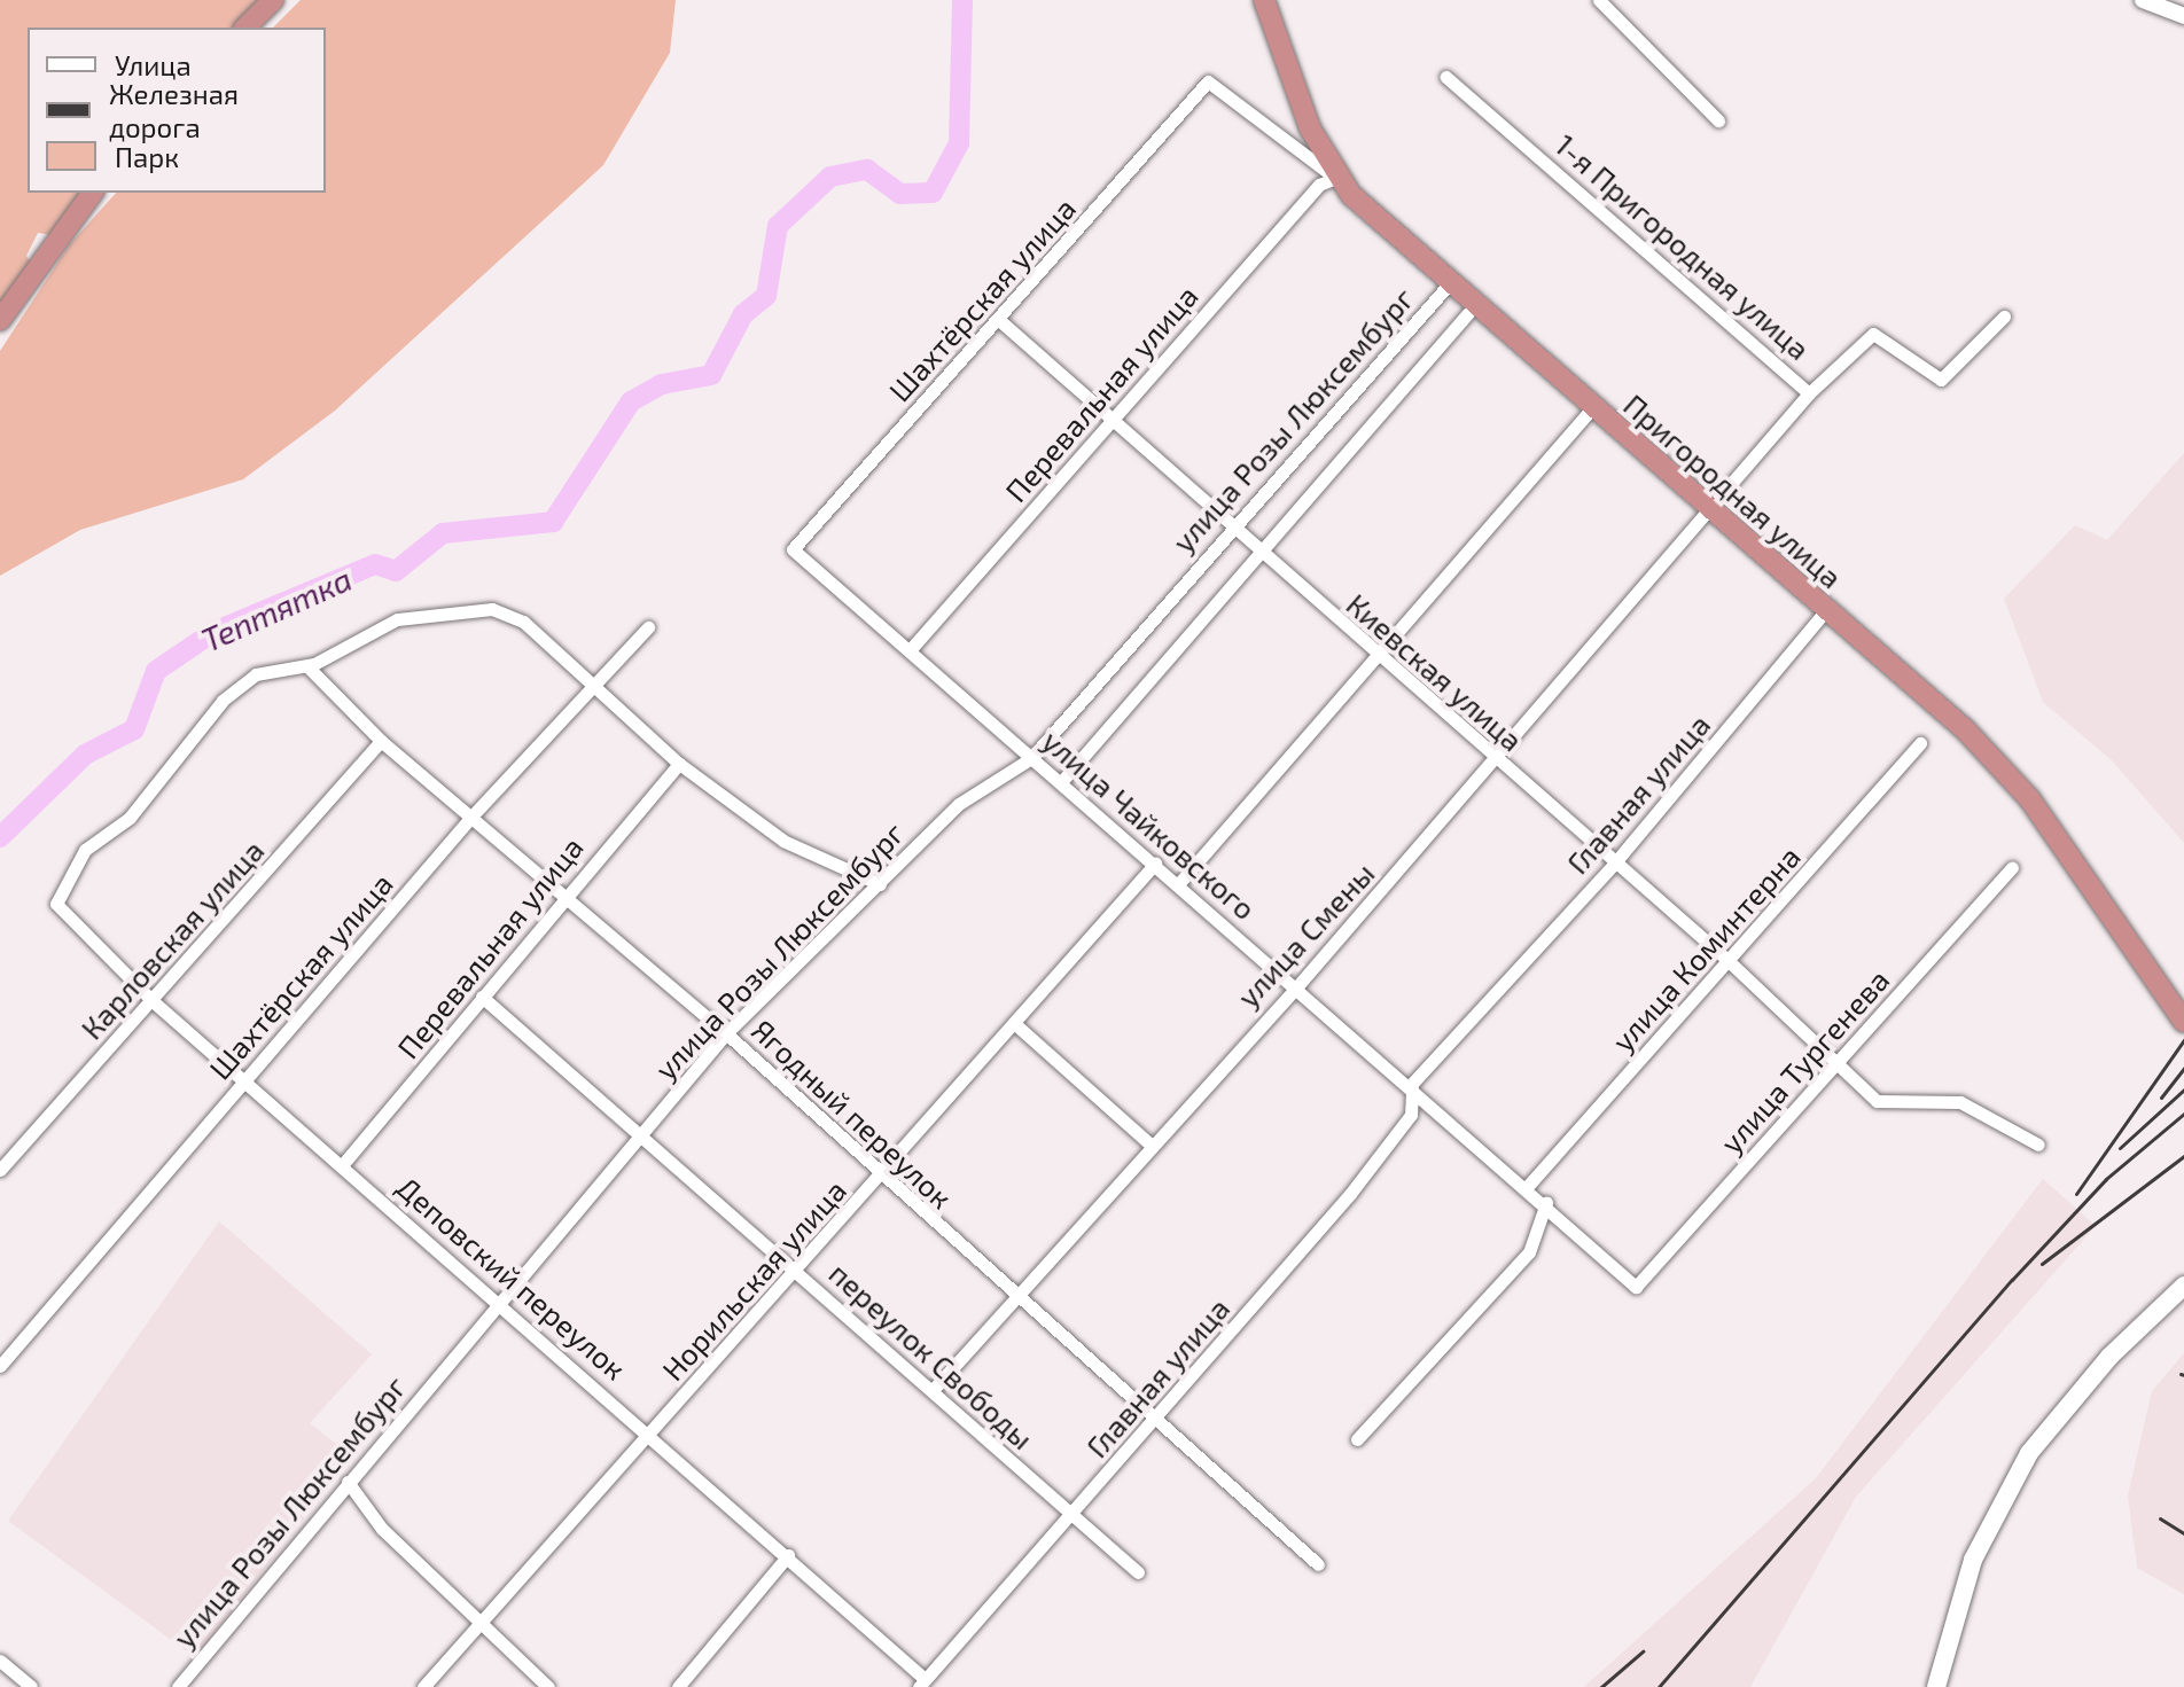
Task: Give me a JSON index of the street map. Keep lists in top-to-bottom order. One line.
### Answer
{"streets":{"highway":["Пригородная улица"],"street":["1-я Пригородная улица","Шахтёрская улица","Перевальная улица","улица Розы Люксембург","Киевская улица","Главная улица","улица Чайковского","улица Смены","Карловская улица","улица Коминтерна","улица Тургенева","Ягодный переулок","Деповский переулок","Норильская улица","переулок Свободы"]},"crossings":[["1-я Пригородная улица","Пригородная улица"],["1-я Пригородная улица","улица Смены"],["Шахтёрская улица","Перевальная улица"],["Шахтёрская улица","Пригородная улица"],["Шахтёрская улица","Киевская улица"],["Шахтёрская улица","улица Чайковского"],["Шахтёрская улица","Ягодный переулок"],["Шахтёрская улица","Деповский переулок"],["Перевальная улица","Пригородная улица"],["Перевальная улица","Киевская улица"],["Перевальная улица","улица Чайковского"],["Перевальная улица","Ягодный переулок"],["Перевальная улица","Деповский переулок"],["Перевальная улица","переулок Свободы"],["улица Розы Люксембург","Пригородная улица"],["улица Розы Люксембург","Киевская улица"],["улица Розы Люксембург","улица Чайковского"],["улица Розы Люксембург","Ягодный переулок"],["улица Розы Люксембург","Деповский переулок"],["улица Розы Люксембург","переулок Свободы"],["Пригородная улица","Главная улица"],["Пригородная улица","улица Смены"],["Киевская улица","Главная улица"],["Киевская улица","улица Смены"],["Киевская улица","улица Коминтерна"],["Киевская улица","улица Тургенева"],["Главная улица","улица Чайковского"],["Главная улица","Ягодный переулок"],["Главная улица","Деповский переулок"],["Главная улица","переулок Свободы"],["улица Чайковского","улица Смены"],["улица Чайковского","улица Коминтерна"],["улица Чайковского","улица Тургенева"],["улица Чайковского","Норильская улица"],["улица Смены","Ягодный переулок"],["улица Смены","переулок Свободы"],["Карловская улица","Ягодный переулок"],["Карловская улица","Деповский переулок"],["Ягодный переулок","Деповский переулок"],["Ягодный переулок","Норильская улица"],["Деповский переулок","Норильская улица"],["Норильская улица","переулок Свободы"]],"water":["Тептятка"],"legend":["Улица","Железная дорога","Парк"]}
